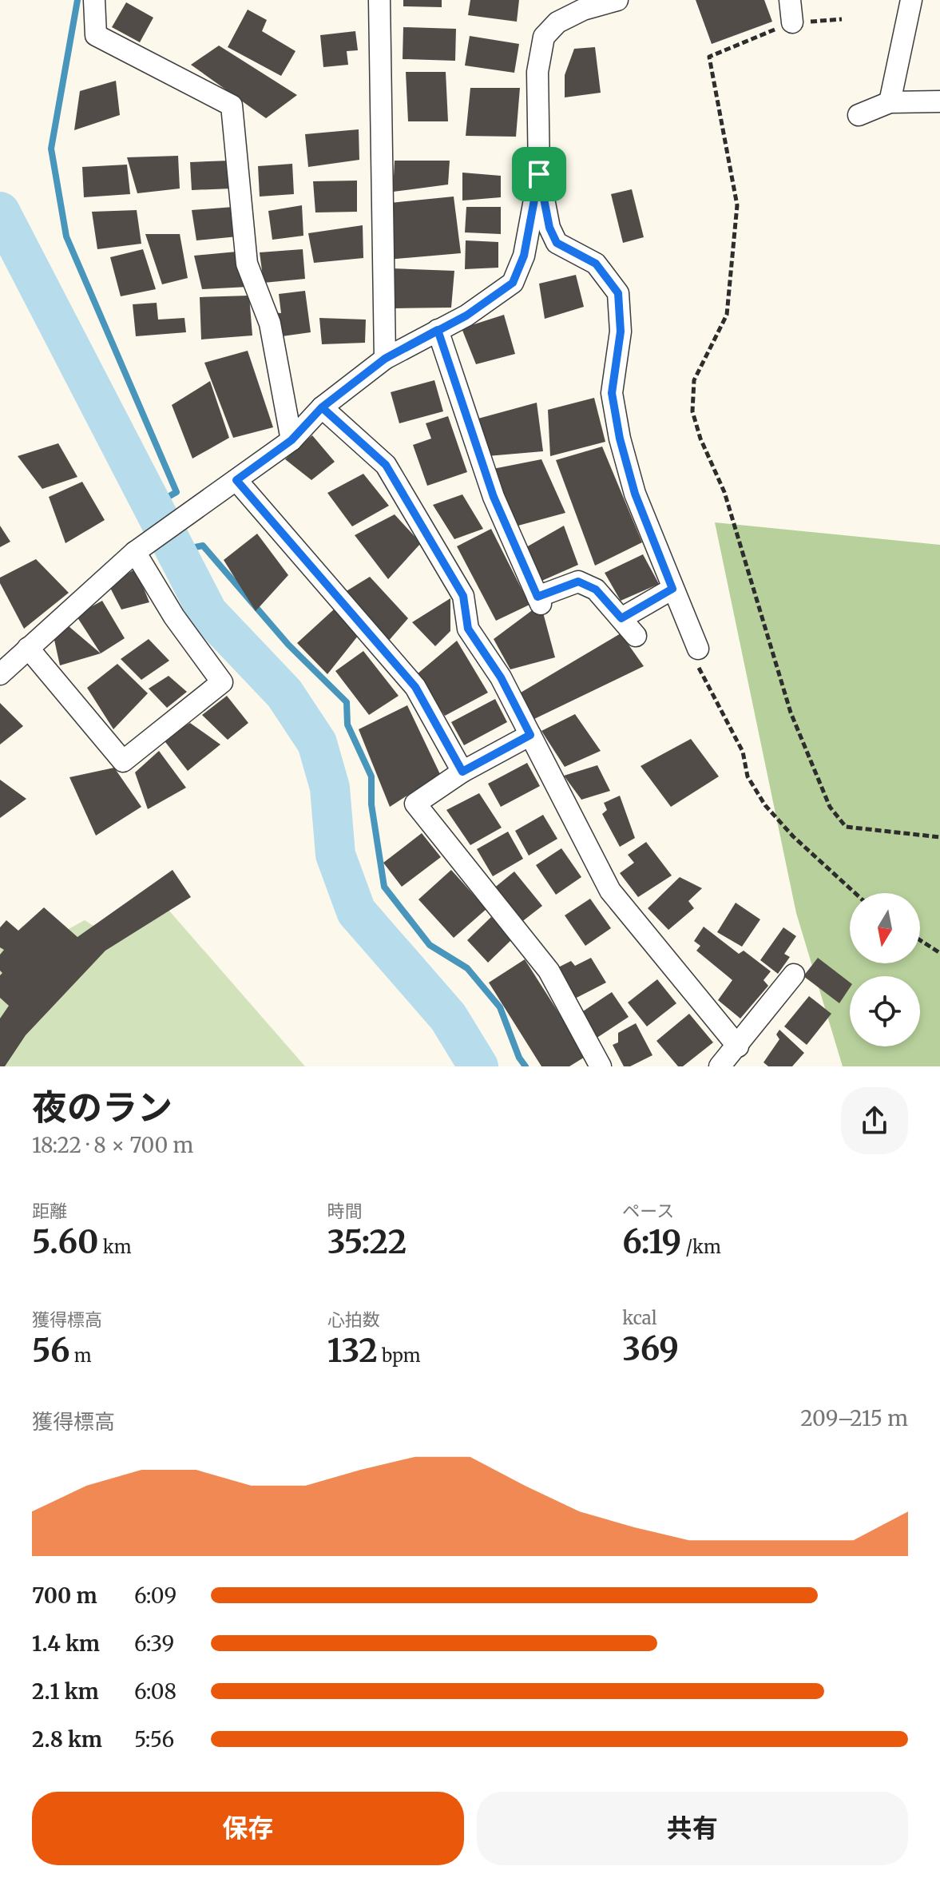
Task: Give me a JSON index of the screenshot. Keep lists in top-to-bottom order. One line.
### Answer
{"north":"bottom","page":{"heading":["夜のラン","18:22 · 8 × 700 m"],"stats":[["距離","5.60 km"],["時間","35:22"],["ペース","6:19 /km"],["獲得標高","56 m"],["心拍数","132 bpm"],["kcal","369"]],"chart":["獲得標高","209–215 m"],"list":[{"name":"700 m","note":"6:09"},{"name":"1.4 km","note":"6:39"},{"name":"2.1 km","note":"6:08"},{"name":"2.8 km","note":"5:56"}],"buttons":["保存","共有"]}}
